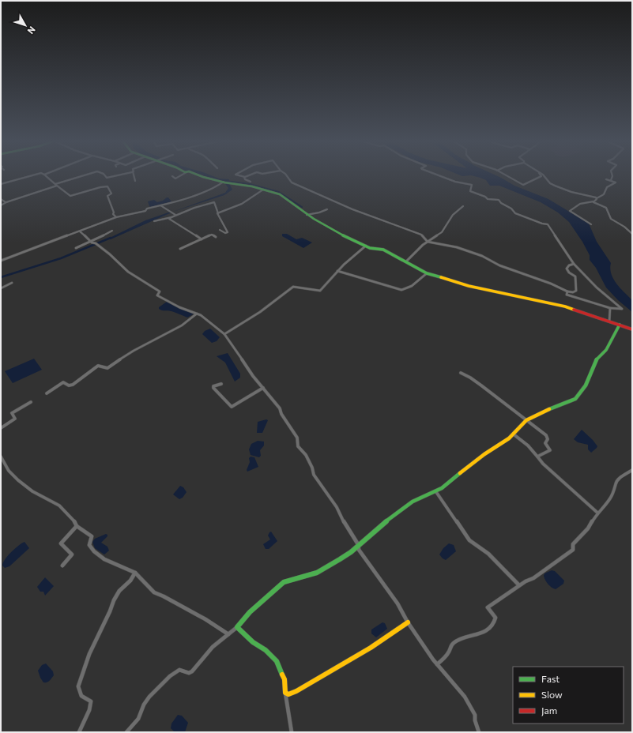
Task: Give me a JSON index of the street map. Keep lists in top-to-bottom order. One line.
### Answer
{"legend":["Fast","Slow","Jam"],"north":"bottom right"}
